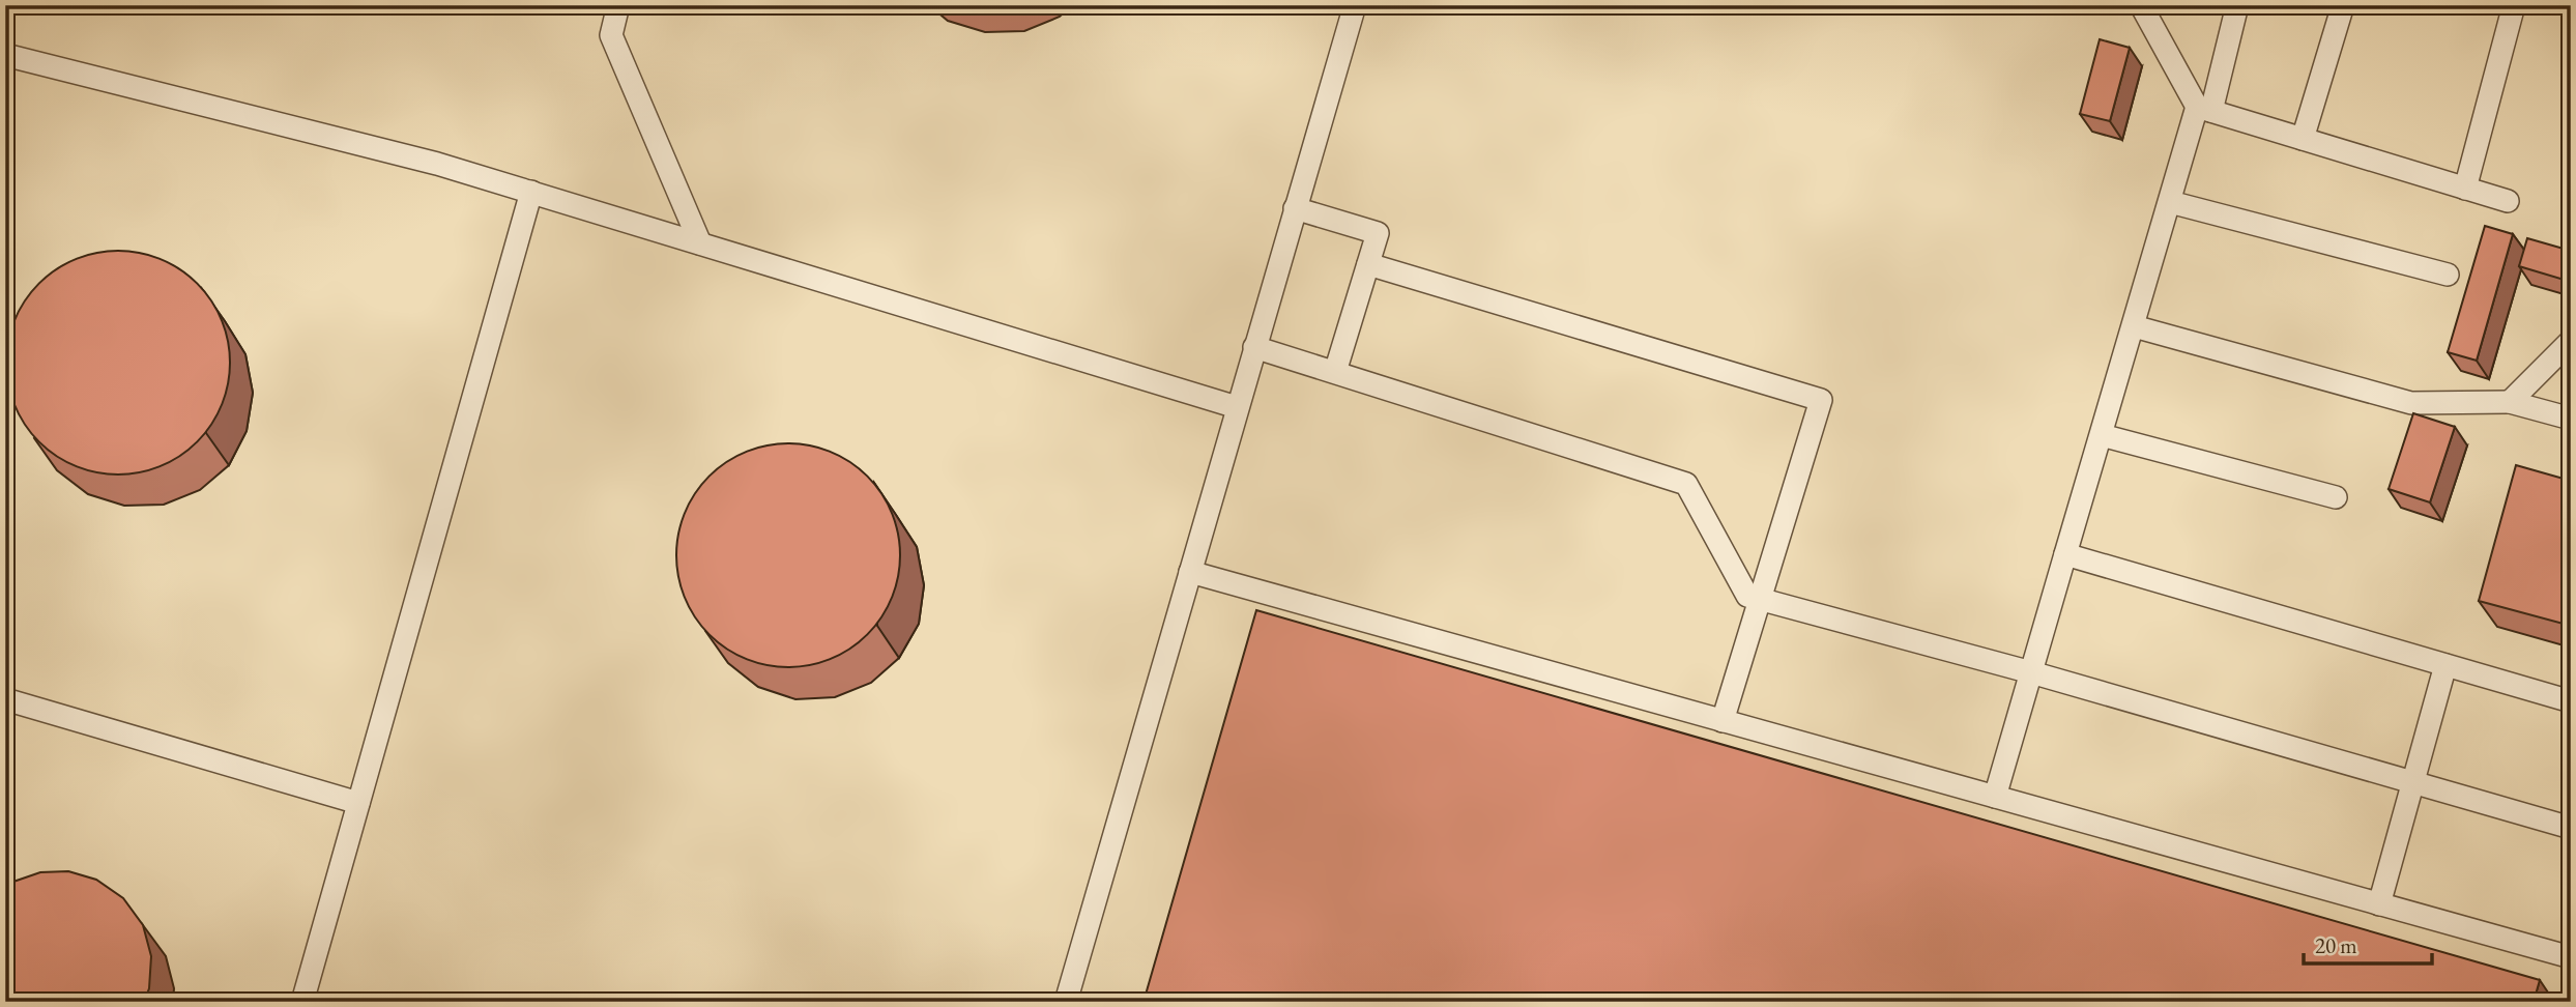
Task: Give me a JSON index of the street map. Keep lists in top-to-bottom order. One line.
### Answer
{"scale_bar":"20 m"}
